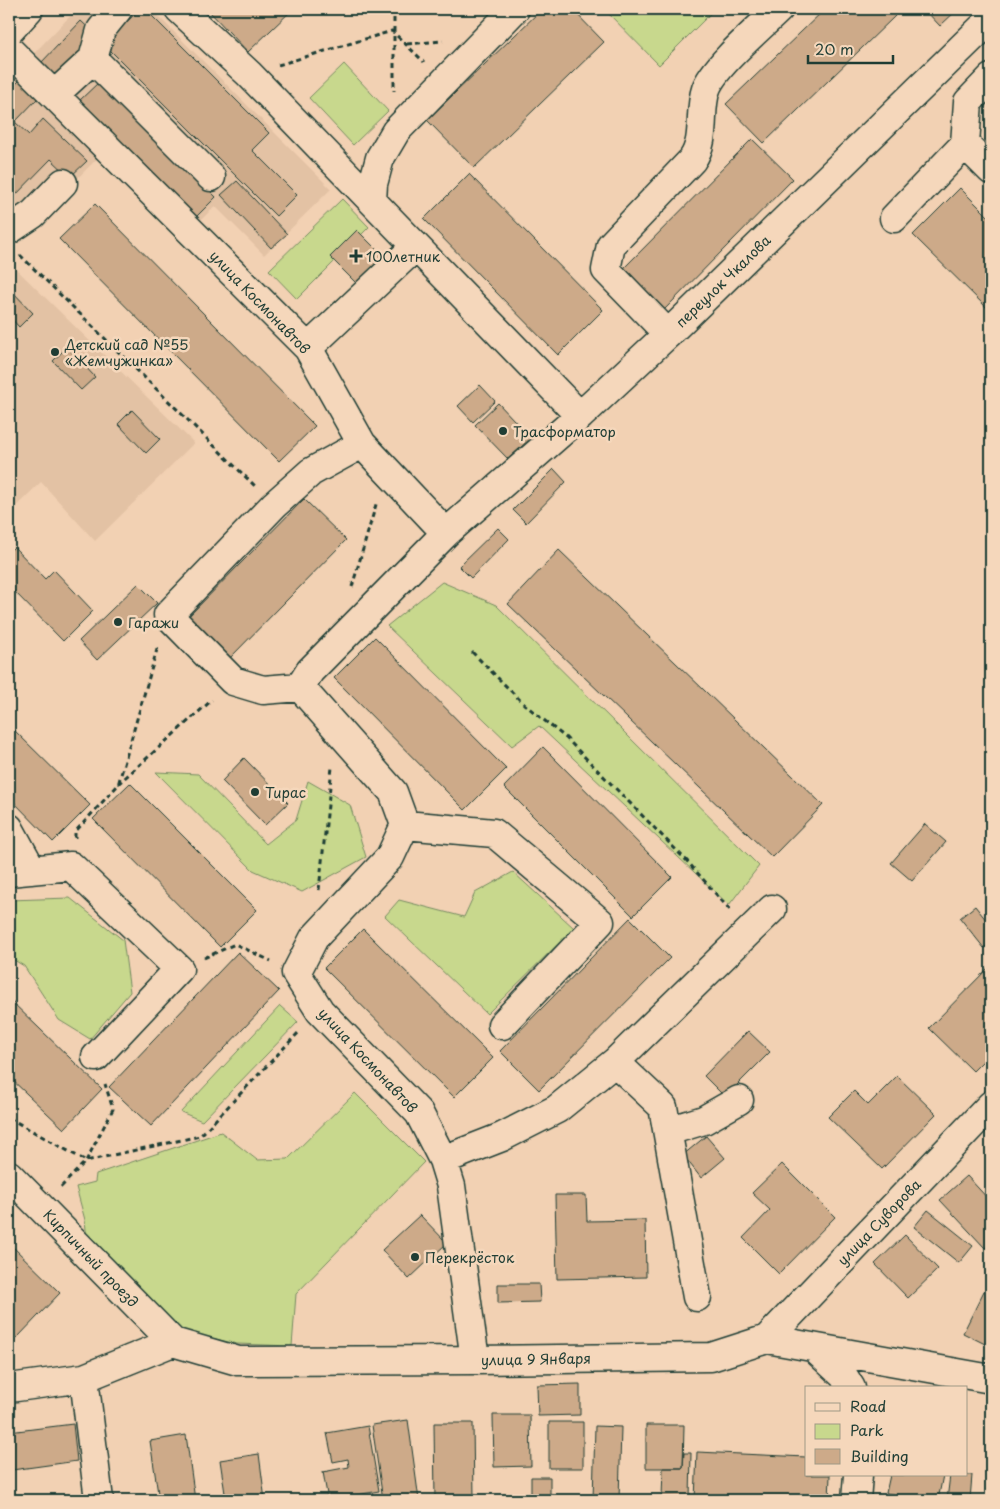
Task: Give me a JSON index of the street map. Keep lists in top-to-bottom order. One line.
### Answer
{"streets":{"street":["переулок Чкалова","улица Космонавтов","улица Суворова","Кирпичный проезд","улица 9 Января"]},"crossings":[["переулок Чкалова","улица Космонавтов"],["улица Космонавтов","улица 9 Января"],["улица Суворова","улица 9 Января"],["Кирпичный проезд","улица 9 Января"]],"places":{"health":["100летник"],"other":["Детский сад №55 «Жемчужинка»","Трасформатор","Гаражи","Тирас","Перекрёсток"]},"legend":["Road","Park","Building"],"scale_bar":"20 m"}
